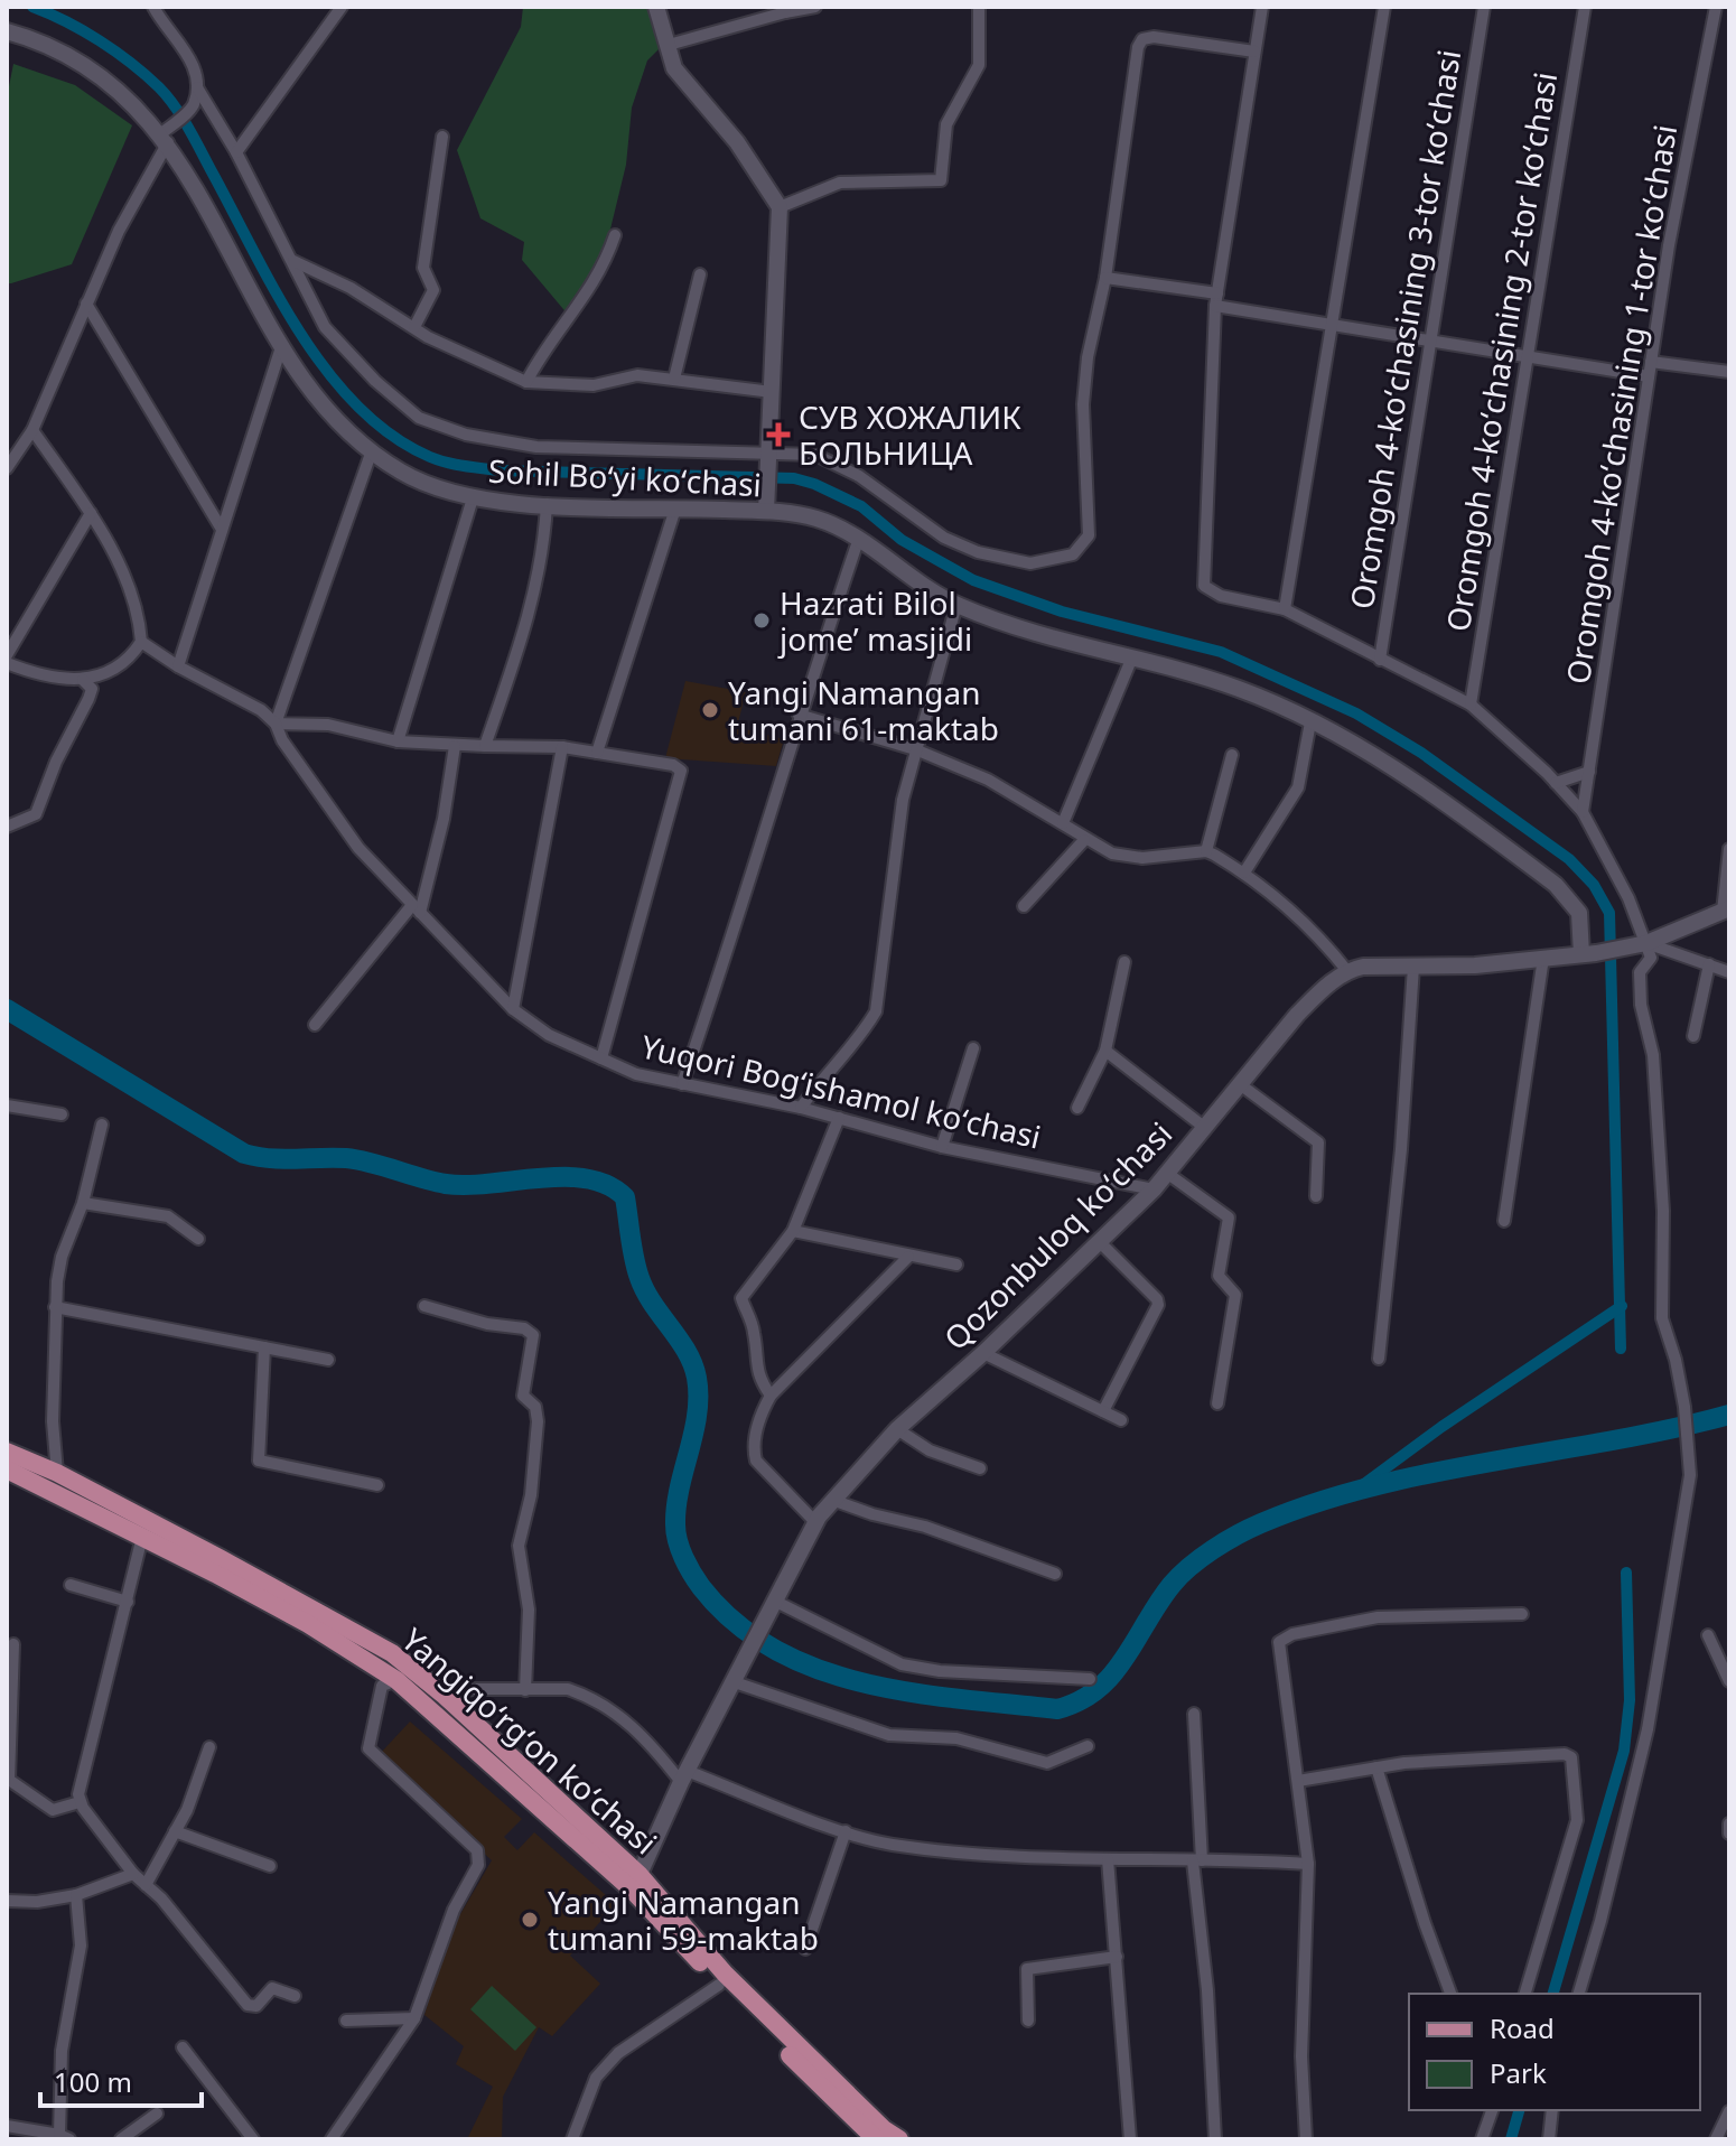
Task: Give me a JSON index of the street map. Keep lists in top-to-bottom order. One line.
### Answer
{"streets":{"main road":["Sohil Boʻyi koʻchasi","Qozonbuloq koʻchasi","Yangiqoʻrgʻon koʻchasi"],"street":["Oromgoh 4-koʻchasining 3-tor koʻchasi","Oromgoh 4-koʻchasining 2-tor koʻchasi","Oromgoh 4-koʻchasining 1-tor koʻchasi","Yuqori Bogʻishamol koʻchasi"]},"crossings":[["Yuqori Bogʻishamol koʻchasi","Qozonbuloq koʻchasi"],["Qozonbuloq koʻchasi","Yangiqoʻrgʻon koʻchasi"]],"places":{"health":["СУВ ХОЖАЛИК БОЛЬНИЦА"],"other":["Hazrati Bilol jome’ masjidi","Yangi Namangan tumani 61-maktab","Yangi Namangan tumani 59-maktab"]},"legend":["Road","Park"],"scale_bar":"100 m"}
